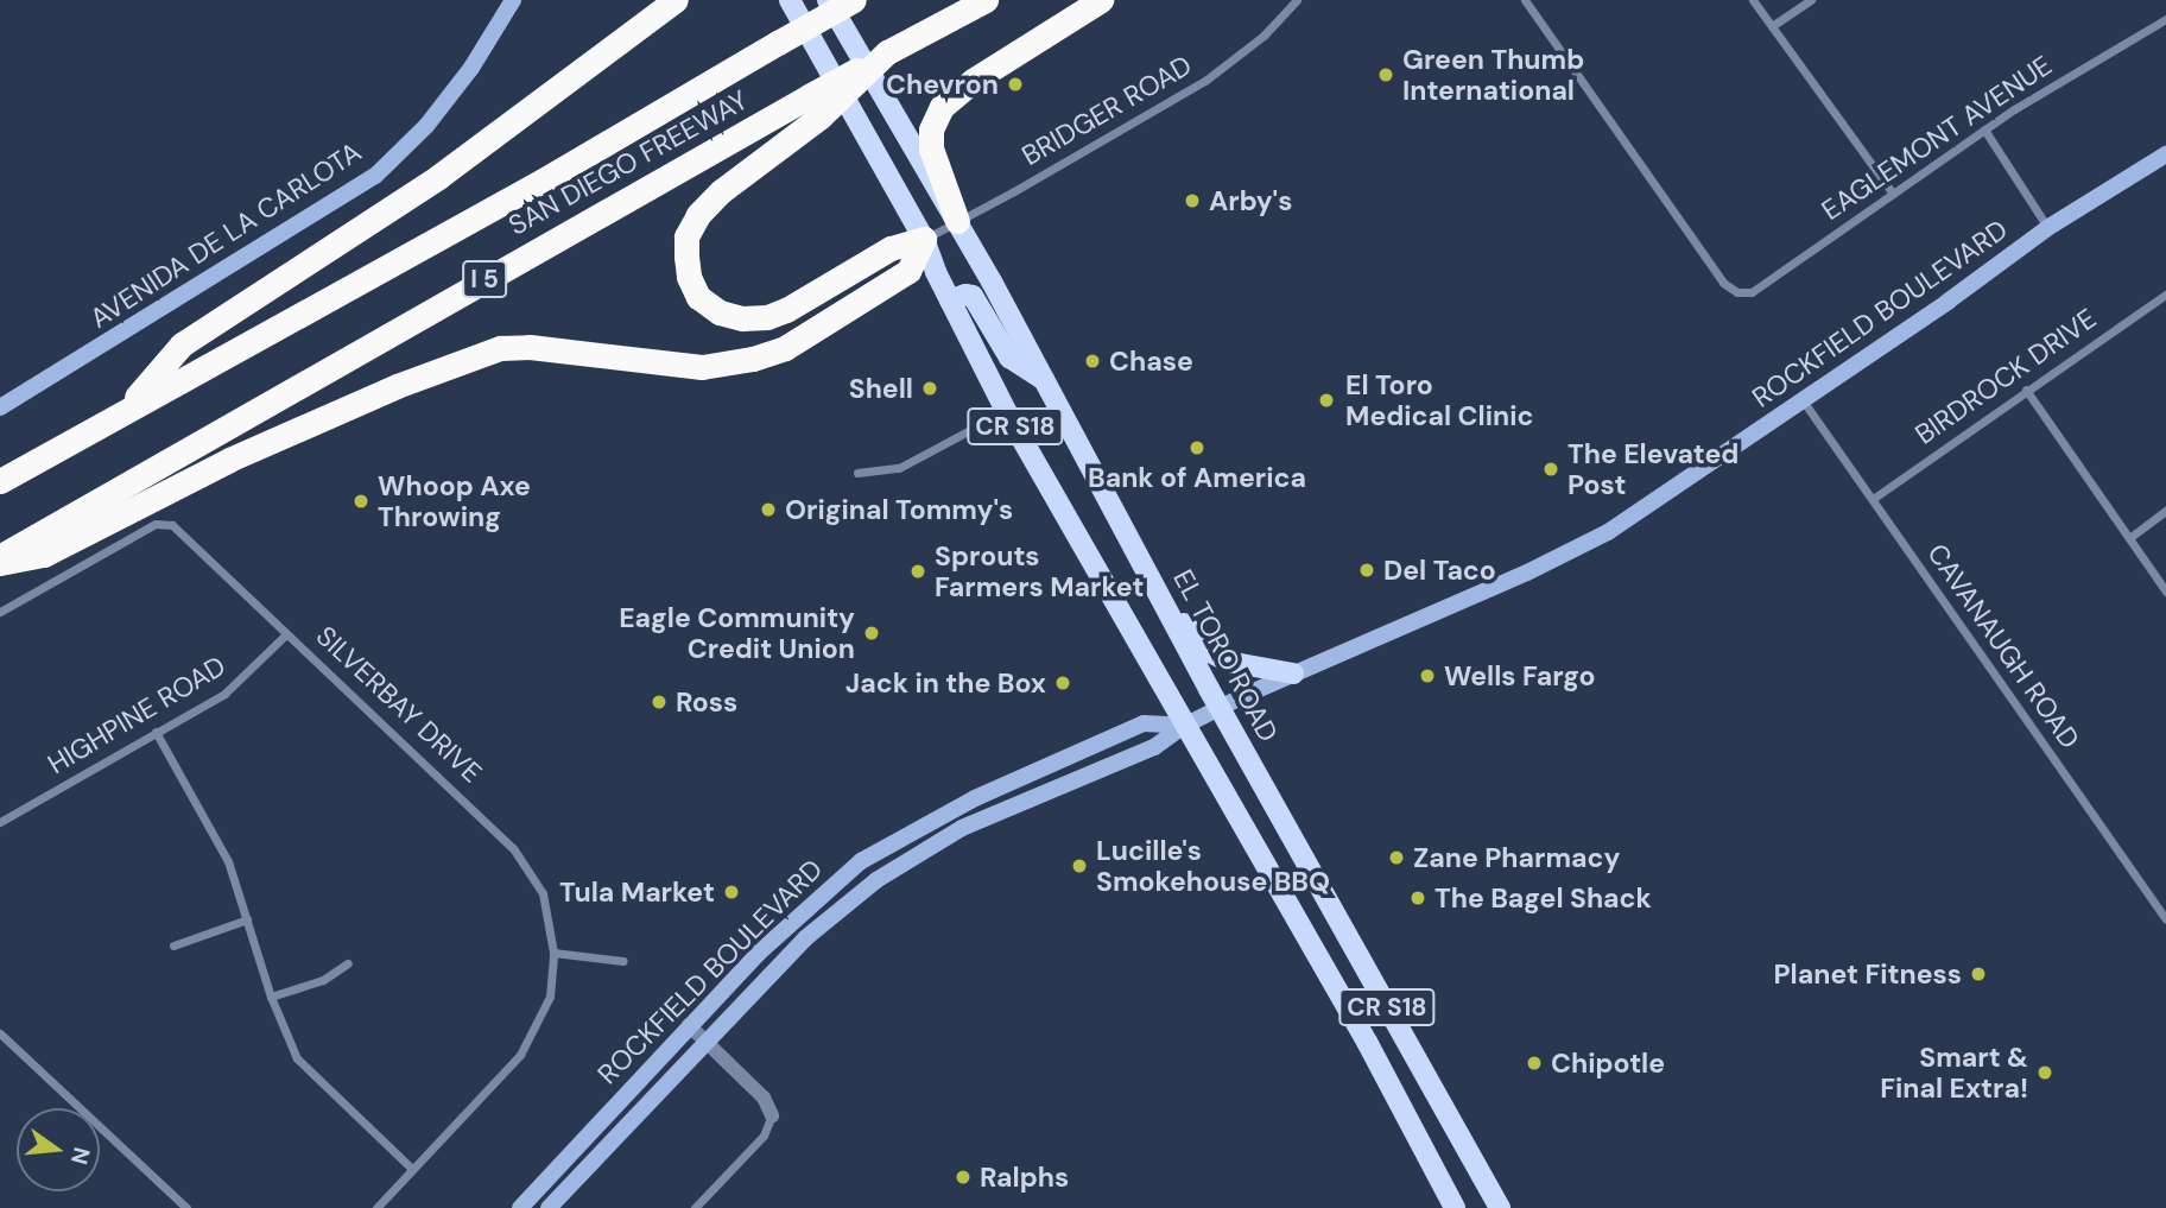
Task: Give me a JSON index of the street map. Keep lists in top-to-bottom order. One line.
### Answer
{"streets":{"highway":["SAN DIEGO FREEWAY","I 5"],"main road":["AVENIDA DE LA CARLOTA","ROCKFIELD BOULEVARD","CR S18","EL TORO ROAD"],"street":["BRIDGER ROAD","EAGLEMONT AVENUE","BIRDROCK DRIVE","CAVANAUGH ROAD","SILVERBAY DRIVE","HIGHPINE ROAD"]},"crossings":[["BRIDGER ROAD","CR S18"],["BRIDGER ROAD","EL TORO ROAD"],["ROCKFIELD BOULEVARD","CR S18"],["ROCKFIELD BOULEVARD","CAVANAUGH ROAD"],["ROCKFIELD BOULEVARD","EL TORO ROAD"],["BIRDROCK DRIVE","CAVANAUGH ROAD"],["SILVERBAY DRIVE","HIGHPINE ROAD"]],"places":["Green Thumb International","Chevron","Arby's","Chase","Shell","El Toro Medical Clinic","Bank of America","The Elevated Post","Whoop Axe Throwing","Original Tommy's","Del Taco","Sprouts Farmers Market","Eagle Community Credit Union","Wells Fargo","Jack in the Box","Ross","Zane Pharmacy","Lucille's Smokehouse BBQ","Tula Market","The Bagel Shack","Planet Fitness","Chipotle","Smart & Final Extra!","Ralphs"],"north":"right"}
